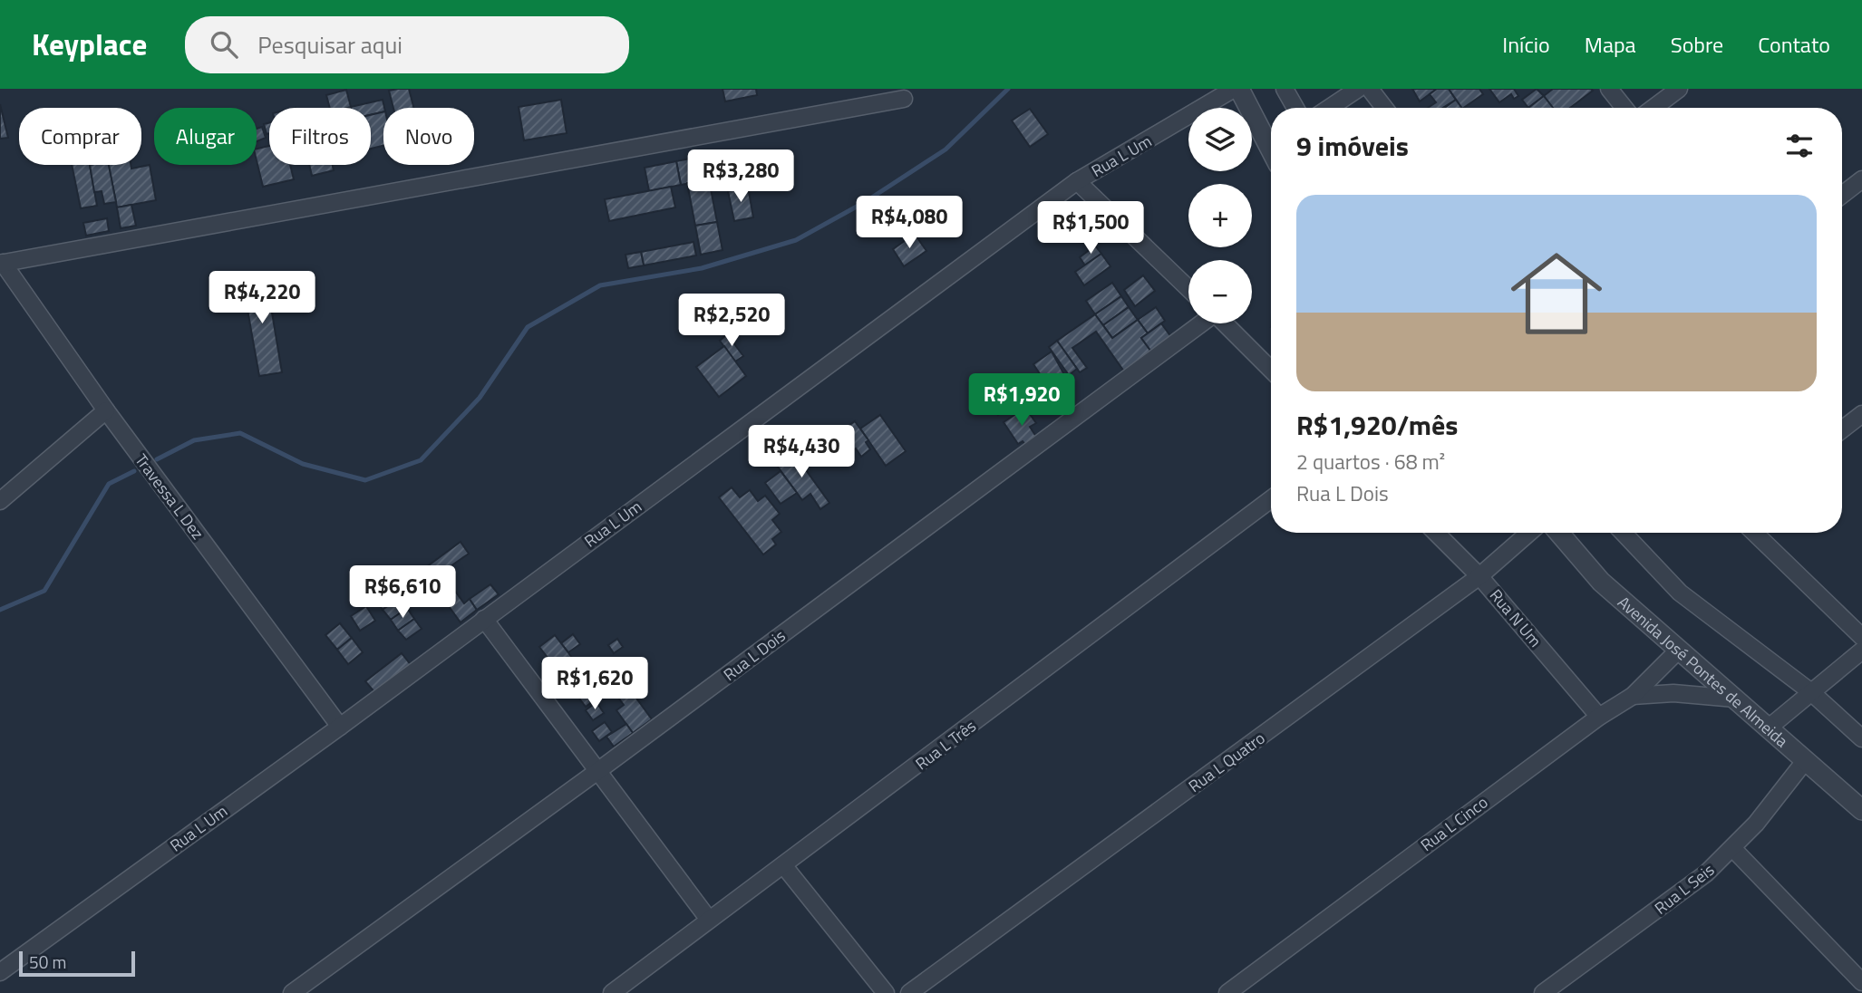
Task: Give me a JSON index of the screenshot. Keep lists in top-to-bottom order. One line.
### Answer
{"streets":{"street":["Rua L Um","Travessa L Dez","Rua N Um","Rua L Dois","Avenida José Pontes de Almeida","Rua L Três","Rua L Quatro","Rua L Cinco","Rua L Seis"]},"crossings":[["Rua L Um","Travessa L Dez"],["Rua N Um","Rua L Quatro"],["Rua N Um","Rua L Cinco"],["Avenida José Pontes de Almeida","Rua L Cinco"],["Avenida José Pontes de Almeida","Rua L Seis"]],"scale_bar":"50 m","page":{"header":"Keyplace","search":"Pesquisar aqui","nav":["Início","Mapa","Sobre","Contato"],"map_buttons":["+","−"],"chip":["Comprar","Alugar","Filtros","Novo"],"heading":"9 imóveis","price":["R$3,280","R$4,080","R$1,500","R$4,220","R$2,520","R$1,920","R$4,430","R$6,610","R$1,620"],"list":[{"name":"R$1,920/mês","note":"2 quartos · 68 m² · Rua L Dois"}],"scale":"50 m"}}
